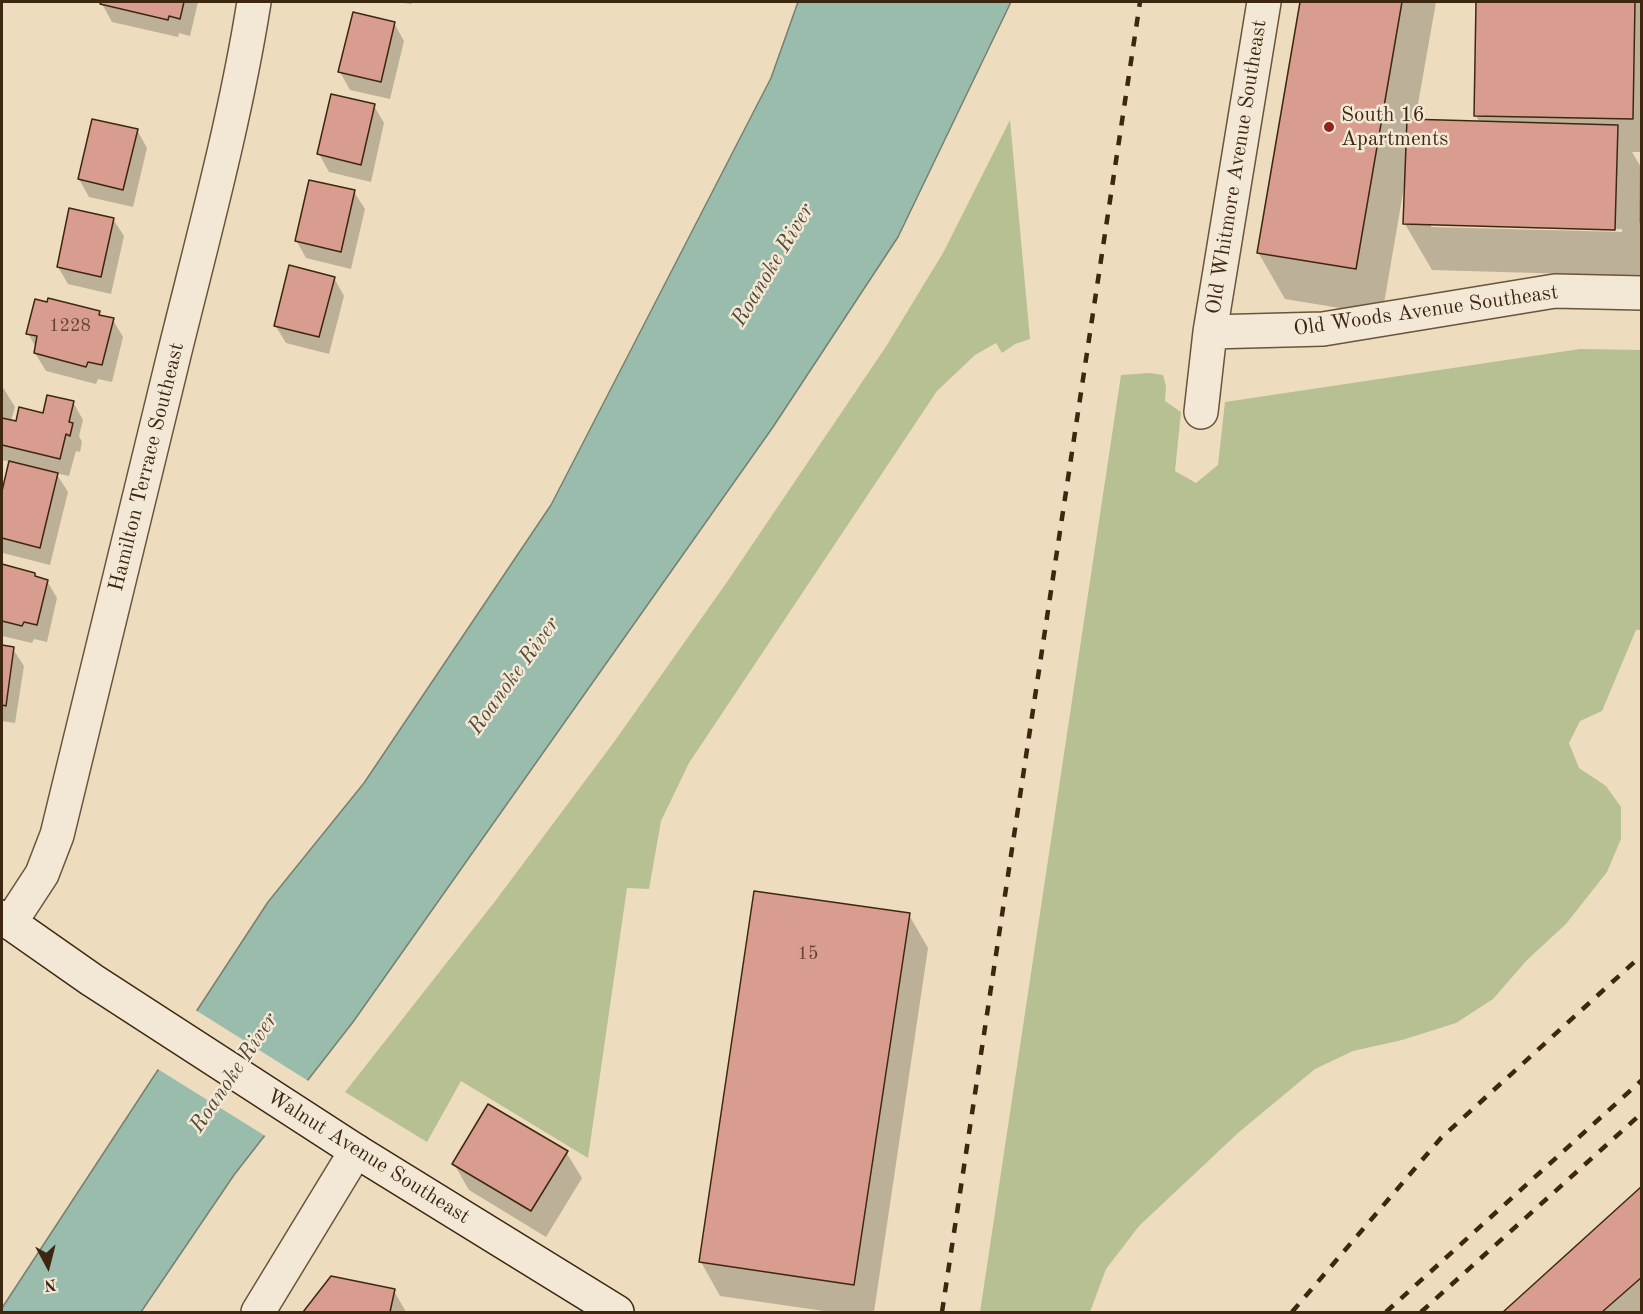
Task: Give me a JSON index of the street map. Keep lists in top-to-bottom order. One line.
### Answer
{"streets":{"street":["Old Whitmore Avenue Southeast","Old Woods Avenue Southeast","Hamilton Terrace Southeast","Walnut Avenue Southeast"]},"crossings":[["Old Whitmore Avenue Southeast","Old Woods Avenue Southeast"],["Hamilton Terrace Southeast","Walnut Avenue Southeast"]],"water":["Roanoke River"],"places":["South 16 Apartments"],"house_numbers":["1228","15"],"north":"bottom"}
